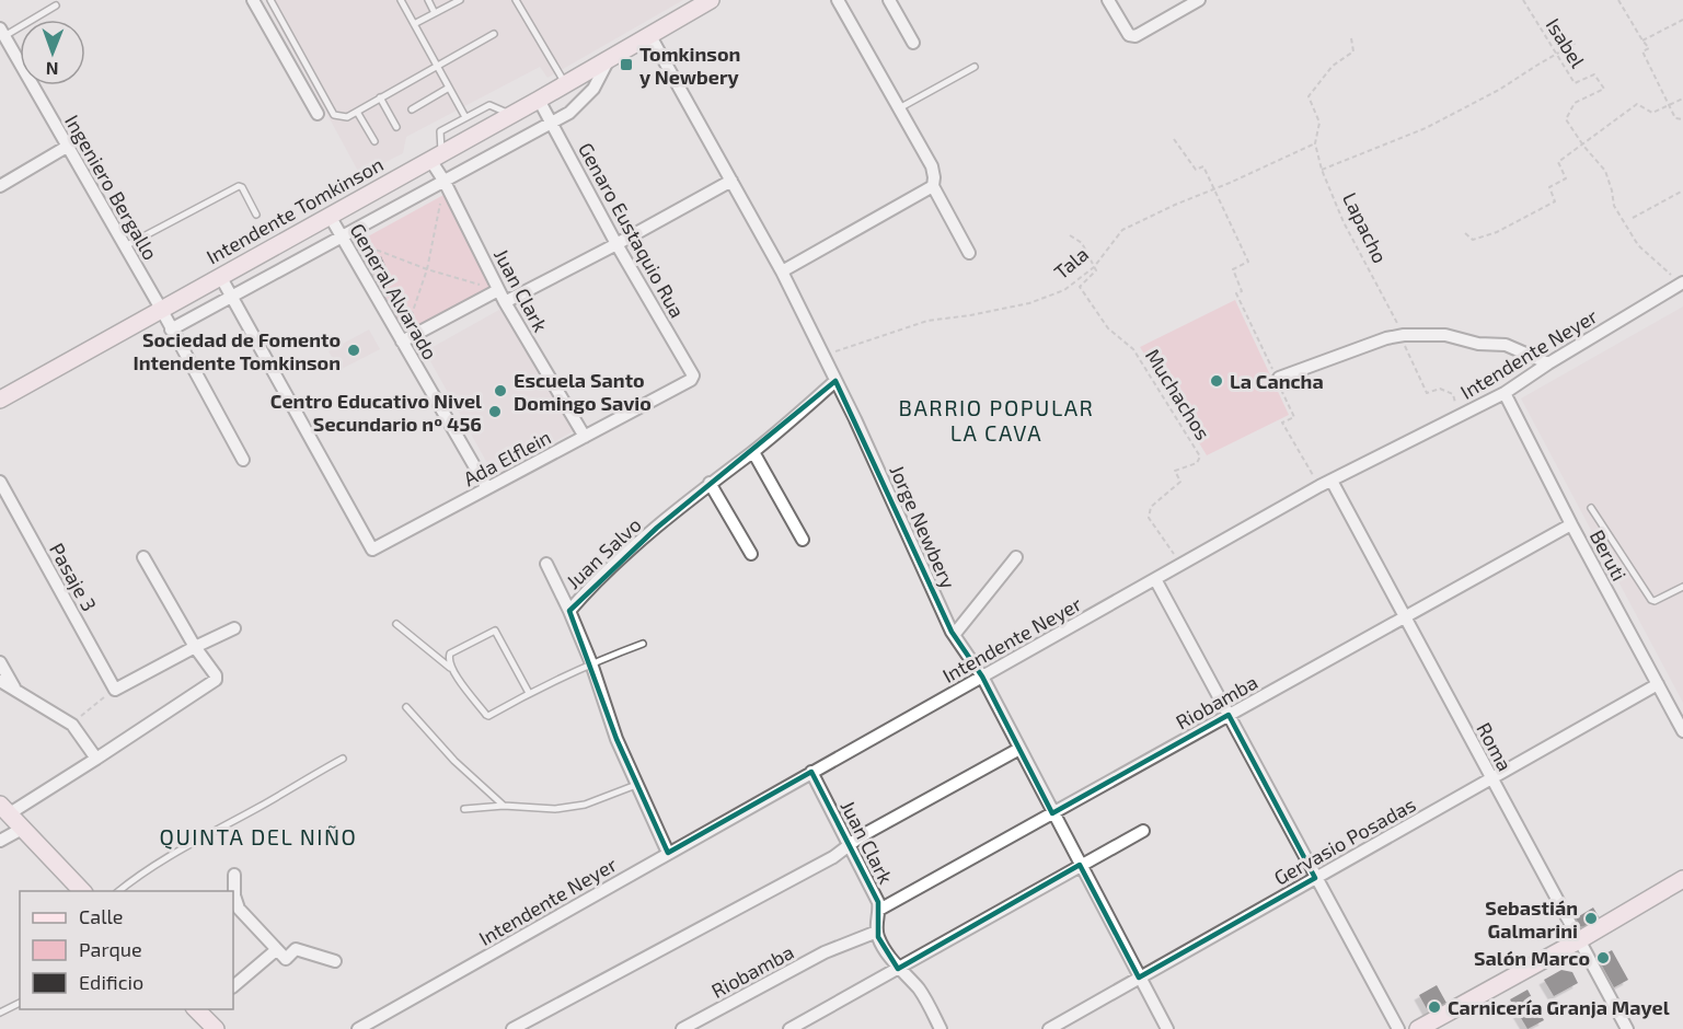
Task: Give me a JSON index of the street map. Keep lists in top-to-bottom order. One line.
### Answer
{"streets":{"street":["Ingeniero Bergallo","Intendente Tomkinson","Genaro Eustaquio Rua","Juan Clark","General Alvarado","Intendente Neyer","Ada Elflein","Jorge Newbery","Juan Salvo","Beruti","Pasaje 3","Riobamba","Roma","Gervasio Posadas"],"path":["Isabel","Lapacho","Tala","Muchachos"]},"crossings":[["Isabel","Intendente Neyer"],["Ingeniero Bergallo","Intendente Tomkinson"],["Intendente Tomkinson","Genaro Eustaquio Rua"],["Intendente Tomkinson","Juan Clark"],["Intendente Tomkinson","General Alvarado"],["Intendente Tomkinson","Jorge Newbery"],["Lapacho","Tala"],["Lapacho","Intendente Neyer"],["Genaro Eustaquio Rua","Ada Elflein"],["Tala","Muchachos"],["Tala","Jorge Newbery"],["Juan Clark","Intendente Neyer"],["Juan Clark","Ada Elflein"],["Juan Clark","Riobamba"],["General Alvarado","Ada Elflein"],["Intendente Neyer","Muchachos"],["Intendente Neyer","Jorge Newbery"],["Intendente Neyer","Juan Salvo"],["Intendente Neyer","Beruti"],["Intendente Neyer","Roma"],["Jorge Newbery","Juan Salvo"],["Jorge Newbery","Riobamba"],["Jorge Newbery","Gervasio Posadas"],["Beruti","Riobamba"],["Beruti","Gervasio Posadas"],["Riobamba","Roma"],["Roma","Gervasio Posadas"]],"districts":["BARRIO POPULAR LA CAVA","QUINTA DEL NIÑO"],"places":{"transit":["Tomkinson y Newbery"],"other":["Sociedad de Fomento Intendente Tomkinson","La Cancha","Escuela Santo Domingo Savio","Centro Educativo Nivel Secundario nº 456","Sebastián Galmarini","Salón Marco","Carnicería Granja Mayel"]},"legend":["Calle","Parque","Edificio"],"north":"bottom"}
